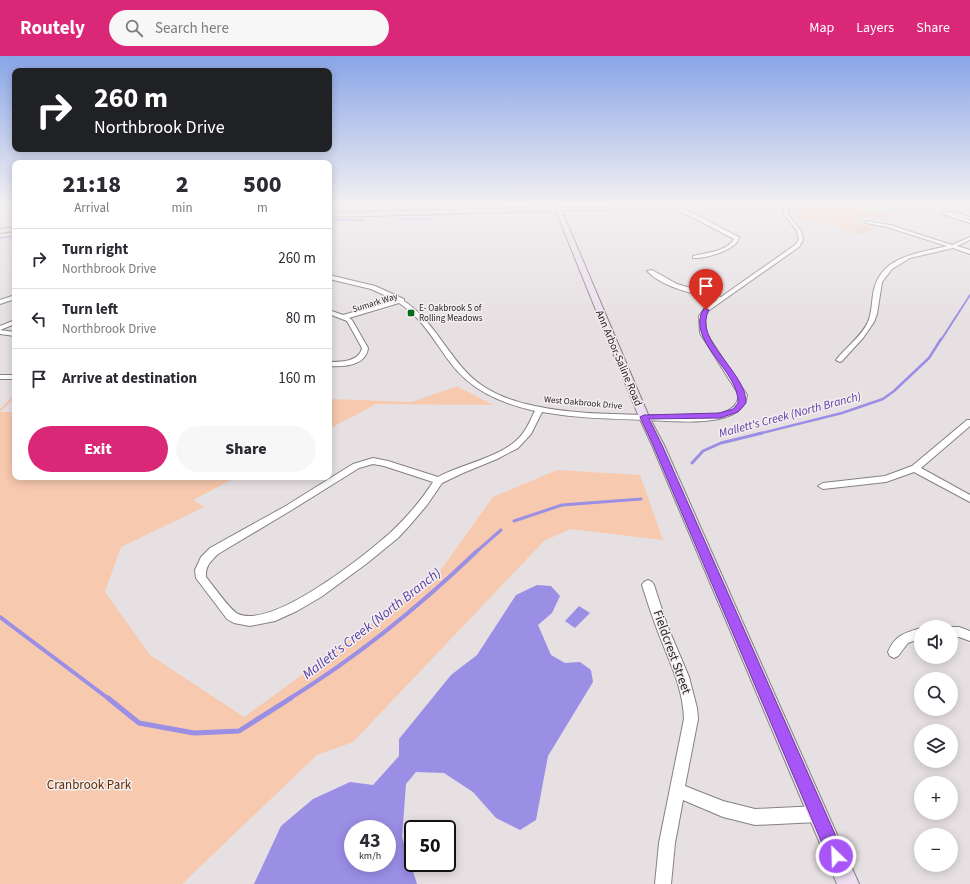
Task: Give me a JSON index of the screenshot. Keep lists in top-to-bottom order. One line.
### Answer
{"streets":{"main road":["Ann Arbor-Saline Road"],"street":["Sumark Way","West Oakbrook Drive","Fieldcrest Street"]},"crossings":[["Sumark Way","West Oakbrook Drive"],["Ann Arbor-Saline Road","West Oakbrook Drive"]],"water":["Mallett's Creek (North Branch)"],"parks":["Cranbrook Park"],"places":{"transit":["E- Oakbrook S of Rolling Meadows"]},"page":{"header":"Routely","search":"Search here","nav":["Map","Layers","Share"],"turn":["260 m","Northbrook Drive"],"eta":["21:18","Arrival","2","min","500","m"],"list":[{"name":"Turn right","note":"Northbrook Drive","value":"260 m"},{"name":"Turn left","note":"Northbrook Drive","value":"80 m"},{"name":"Arrive at destination","value":"160 m"}],"buttons":["Exit","Share"],"map_buttons":["+","−"],"speed":"43 km/h","limit":"50"}}
